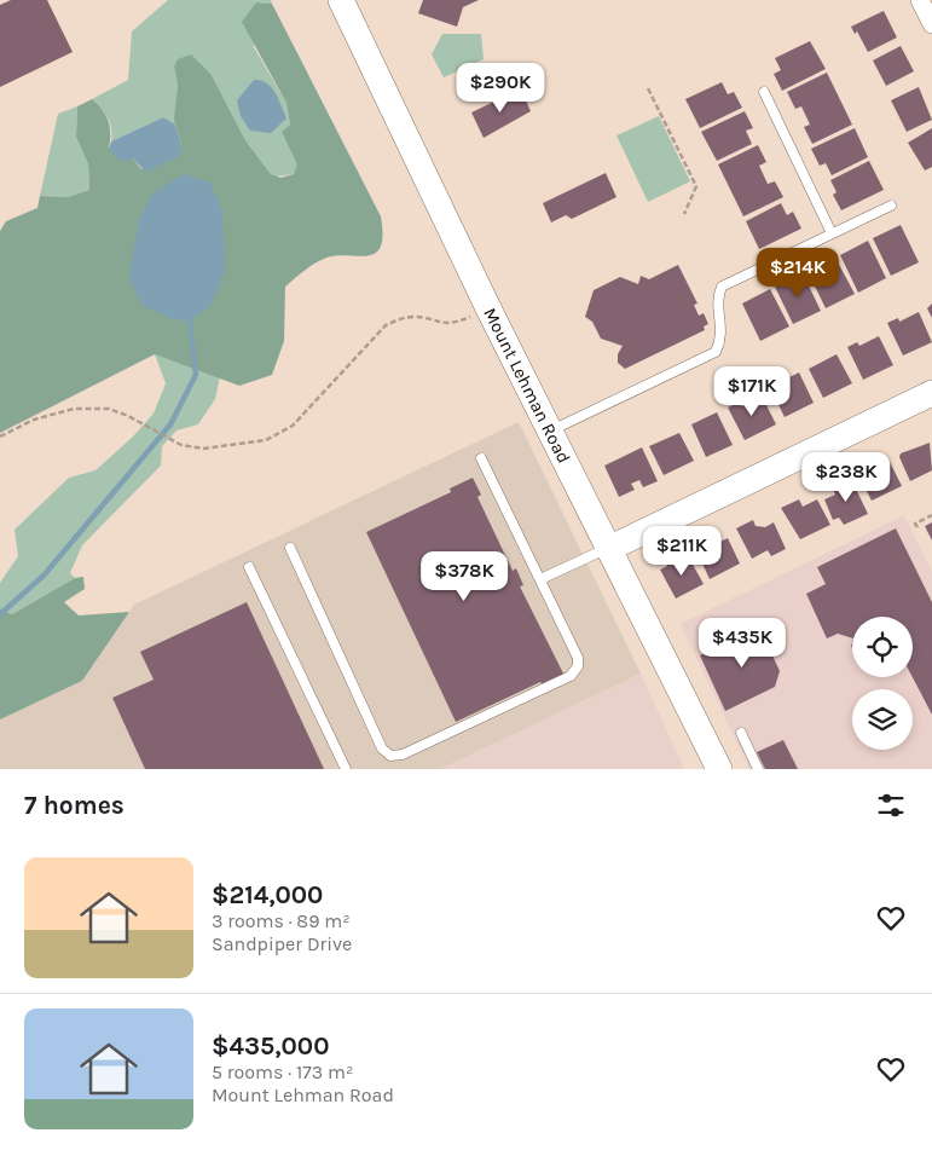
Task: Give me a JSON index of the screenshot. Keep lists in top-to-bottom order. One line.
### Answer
{"streets":{"main road":["Mount Lehman Road"]},"page":{"price":["$290K","$214K","$171K","$238K","$211K","$378K","$435K"],"heading":"7 homes","list":[{"name":"$214,000","note":"3 rooms · 89 m² · Sandpiper Drive"},{"name":"$435,000","note":"5 rooms · 173 m² · Mount Lehman Road"}]}}
